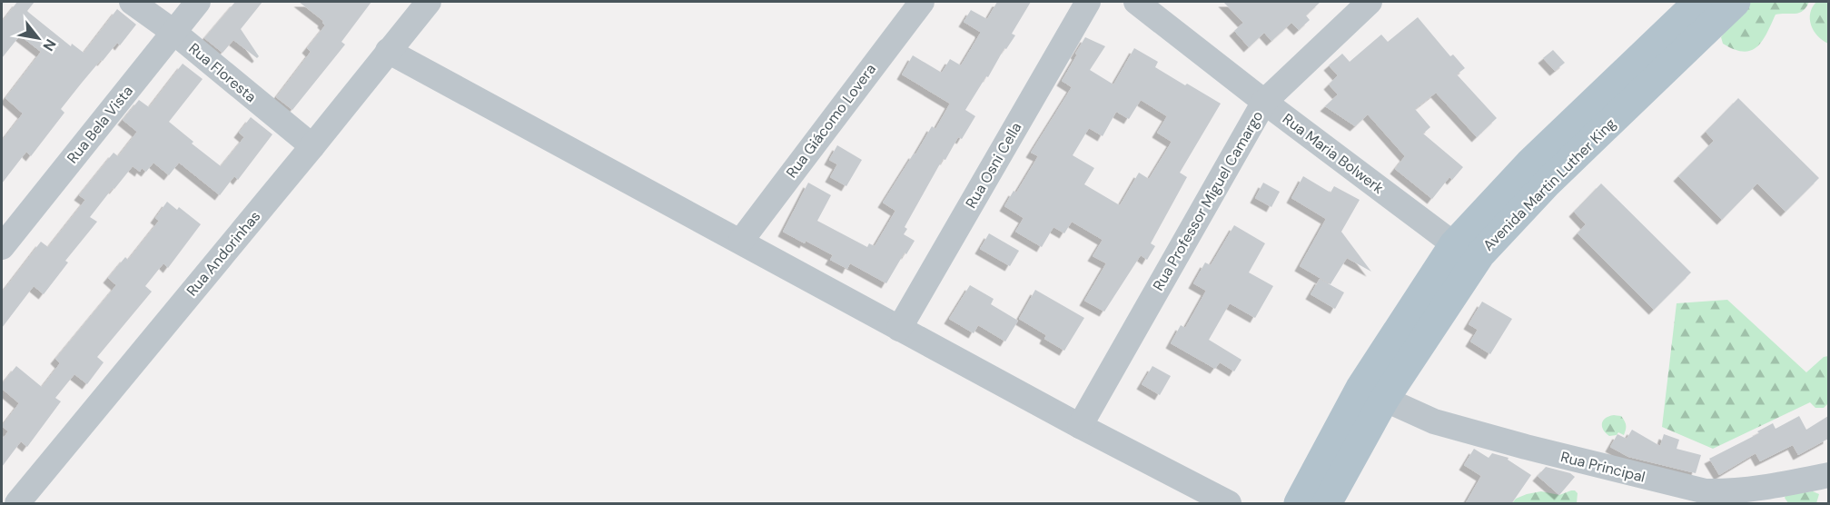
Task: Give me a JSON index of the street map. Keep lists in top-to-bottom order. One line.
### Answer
{"streets":{"main road":["Avenida Martin Luther King"],"street":["Rua Floresta","Rua Giácomo Lovera","Rua Bela Vista","Rua Maria Bolwerk","Rua Osni Cella","Rua Professor Miguel Camargo","Rua Andorinhas","Rua Principal"]},"crossings":[["Rua Floresta","Rua Bela Vista"],["Rua Floresta","Rua Andorinhas"],["Rua Maria Bolwerk","Avenida Martin Luther King"],["Rua Maria Bolwerk","Rua Professor Miguel Camargo"],["Avenida Martin Luther King","Rua Principal"]],"north":"bottom right"}
